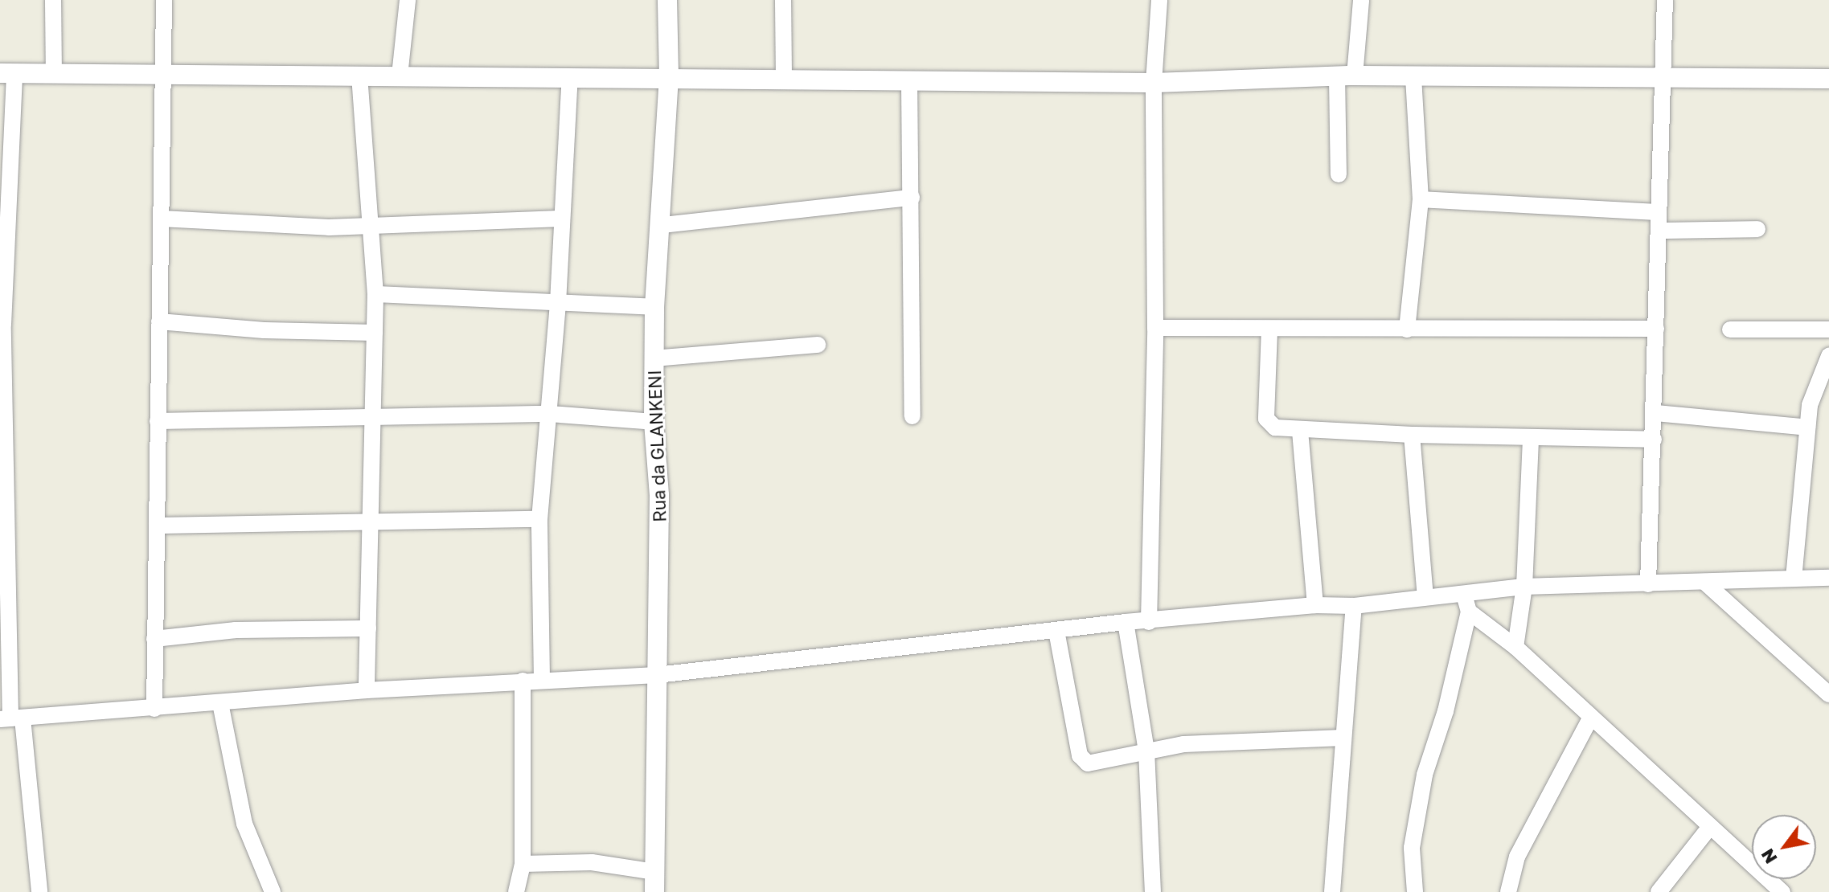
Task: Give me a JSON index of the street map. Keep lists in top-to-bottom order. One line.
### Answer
{"streets":{"street":["Rua da GLANKENI"]},"north":"bottom left"}
